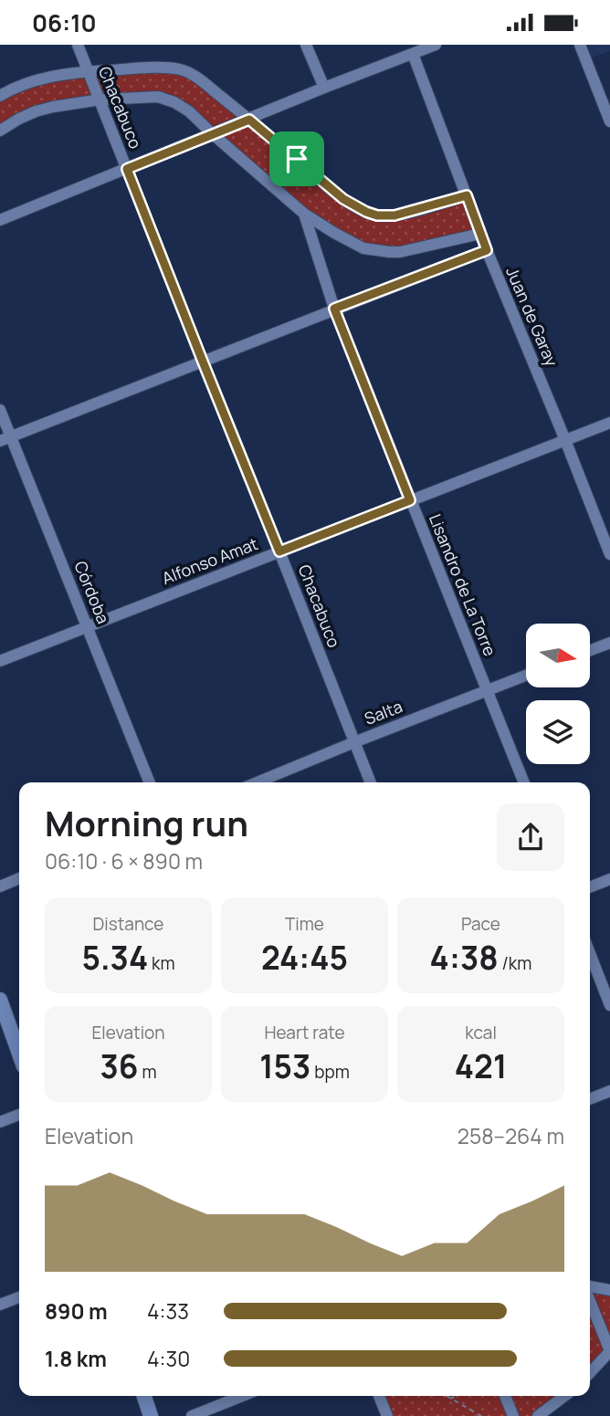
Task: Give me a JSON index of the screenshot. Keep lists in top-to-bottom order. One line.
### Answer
{"streets":{"street":["Chacabuco","Juan de Garay","Alfonso Amat","Lisandro de La Torre","Córdoba","Salta"]},"crossings":[["Chacabuco","Alfonso Amat"],["Chacabuco","Salta"],["Juan de Garay","Alfonso Amat"],["Alfonso Amat","Lisandro de La Torre"],["Alfonso Amat","Córdoba"],["Lisandro de La Torre","Salta"]],"north":"right","page":{"status":"06:10","heading":["Morning run","06:10 · 6 × 890 m"],"stats":[["Distance","5.34 km"],["Time","24:45"],["Pace","4:38 /km"],["Elevation","36 m"],["Heart rate","153 bpm"],["kcal","421"]],"chart":["Elevation","258–264 m"],"list":[{"name":"890 m","note":"4:33"},{"name":"1.8 km","note":"4:30"}]}}
